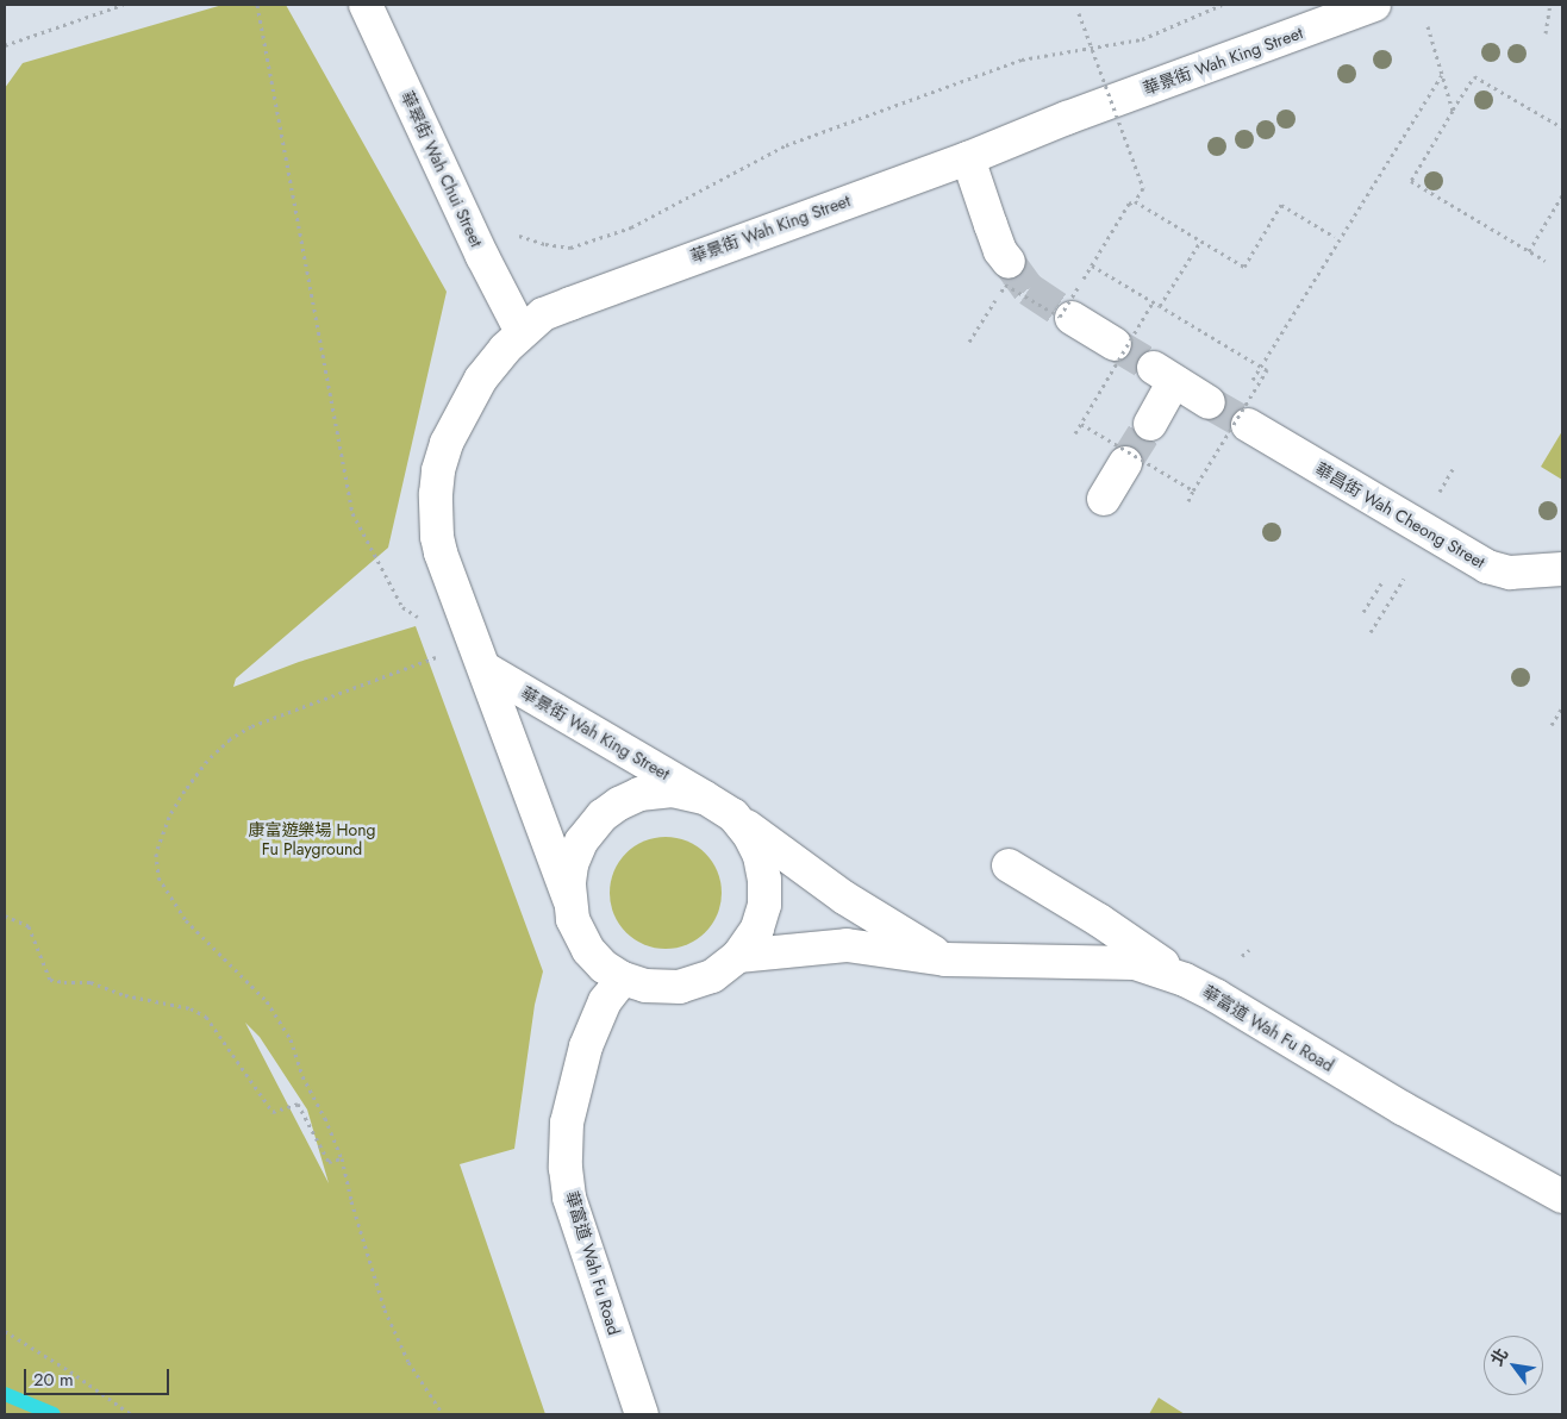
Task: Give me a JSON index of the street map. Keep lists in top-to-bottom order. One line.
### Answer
{"streets":{"street":["華景街 Wah King Street","華翠街 Wah Chui Street","華昌街 Wah Cheong Street","華富道 Wah Fu Road"]},"crossings":[["華景街 Wah King Street","華翠街 Wah Chui Street"],["華景街 Wah King Street","華富道 Wah Fu Road"]],"parks":["康富遊樂場 Hong Fu Playground"],"scale_bar":"20 m","north":"top left"}
